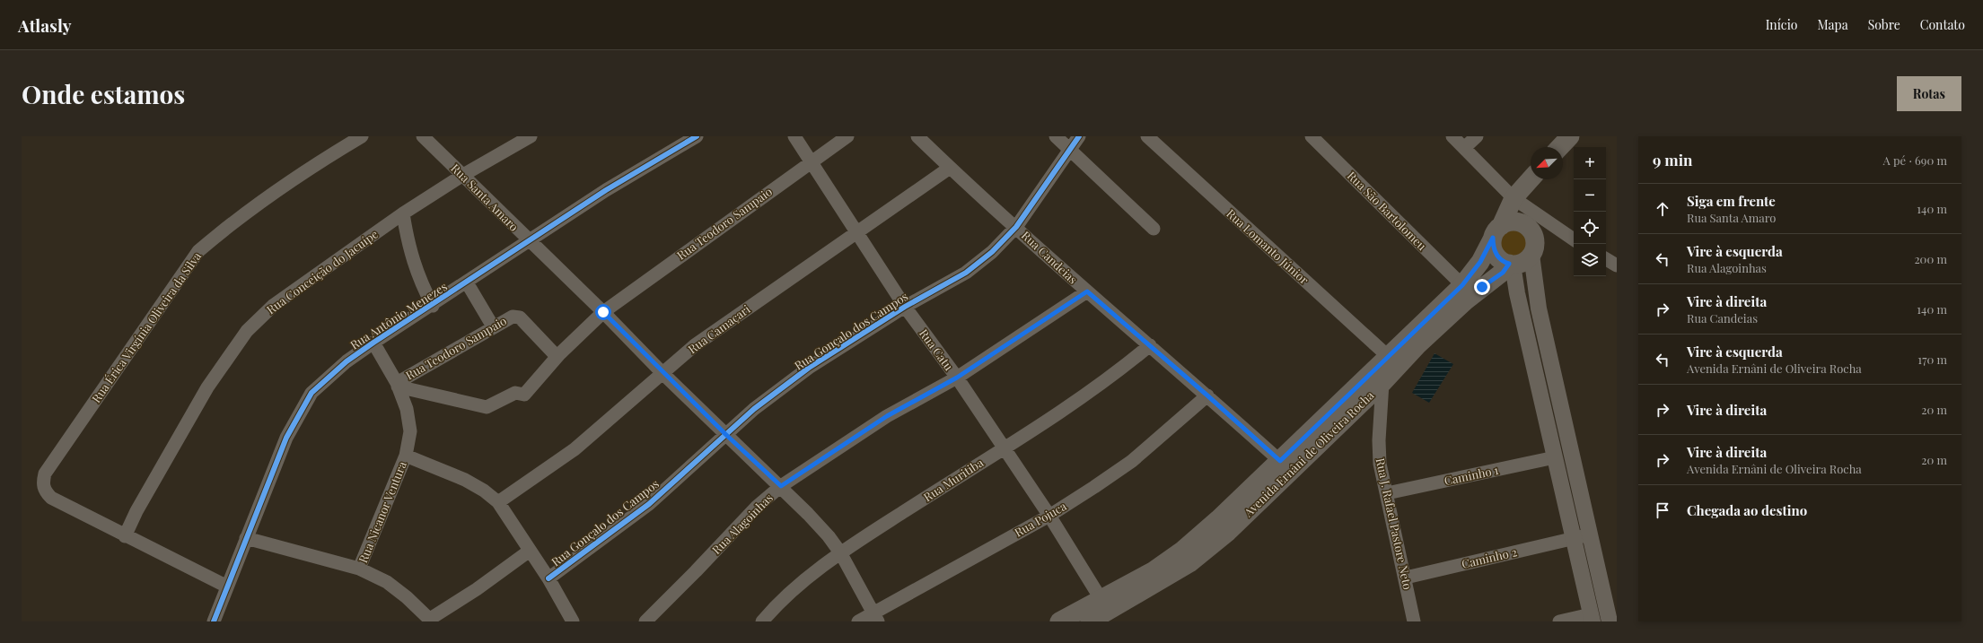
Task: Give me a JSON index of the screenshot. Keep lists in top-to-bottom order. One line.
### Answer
{"streets":{"main road":["Avenida Ernâni de Oliveira Rocha"],"street":["Rua Santa Amaro","Rua São Bartolomeu","Rua Teodoro Sampaio","Rua Lomanto Júnior","Rua Candeias","Rua Conceição do Jacuípe","Rua Antônio Menezes","Rua Érica Virgínia Oliveira da Silva","Rua Camaçari","Rua Gonçalo dos Campos","Rua Catu","Caminho 1","Rua Muritiba","Rua Nicanor Ventura","Rua Pojuca","Rua Alagoinhas","Rua J. Rafael Pastore Neto","Caminho 2"]},"crossings":[["Rua Santa Amaro","Rua Teodoro Sampaio"],["Rua Santa Amaro","Rua Conceição do Jacuípe"],["Rua Santa Amaro","Rua Antônio Menezes"],["Rua Santa Amaro","Rua Camaçari"],["Rua Santa Amaro","Rua Gonçalo dos Campos"],["Rua Santa Amaro","Rua Muritiba"],["Rua Santa Amaro","Rua Pojuca"],["Rua Santa Amaro","Rua Alagoinhas"],["Rua São Bartolomeu","Avenida Ernâni de Oliveira Rocha"],["Rua Teodoro Sampaio","Rua Catu"],["Rua Teodoro Sampaio","Rua Nicanor Ventura"],["Rua Lomanto Júnior","Avenida Ernâni de Oliveira Rocha"],["Rua Candeias","Rua Camaçari"],["Rua Candeias","Rua Gonçalo dos Campos"],["Rua Candeias","Avenida Ernâni de Oliveira Rocha"],["Rua Candeias","Rua Muritiba"],["Rua Candeias","Rua Pojuca"],["Rua Candeias","Rua Alagoinhas"],["Rua Conceição do Jacuípe","Rua Érica Virgínia Oliveira da Silva"],["Rua Antônio Menezes","Rua Nicanor Ventura"],["Rua Camaçari","Rua Catu"],["Rua Gonçalo dos Campos","Rua Catu"],["Rua Catu","Avenida Ernâni de Oliveira Rocha"],["Rua Catu","Rua Muritiba"],["Rua Catu","Rua Pojuca"],["Rua Catu","Rua Alagoinhas"],["Avenida Ernâni de Oliveira Rocha","Rua J. Rafael Pastore Neto"],["Caminho 1","Rua J. Rafael Pastore Neto"],["Rua J. Rafael Pastore Neto","Caminho 2"]],"north":"bottom left","page":{"header":"Atlasly","nav":["Início","Mapa","Sobre","Contato"],"buttons":"Rotas","title":"Onde estamos","heading":["9 min","A pé · 690 m"],"map_buttons":["+","−"],"list":[["Siga em frente","Rua Santa Amaro","140 m"],["Vire à esquerda","Rua Alagoinhas","200 m"],["Vire à direita","Rua Candeias","140 m"],["Vire à esquerda","Avenida Ernâni de Oliveira Rocha","170 m"],["Vire à direita","20 m"],["Vire à direita","Avenida Ernâni de Oliveira Rocha","20 m"],"Chegada ao destino"]}}
